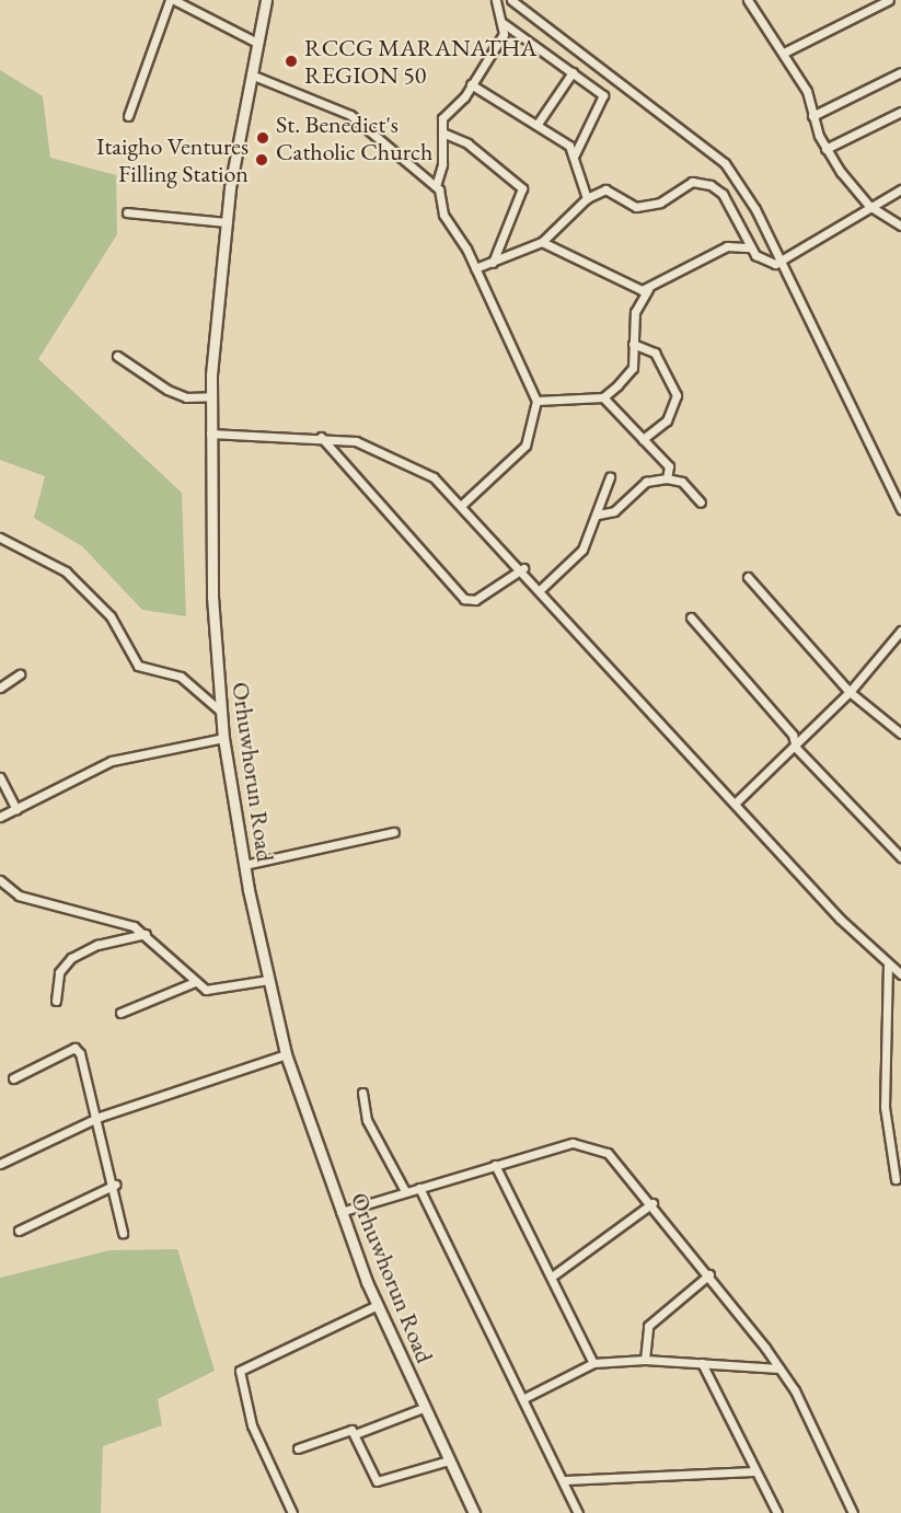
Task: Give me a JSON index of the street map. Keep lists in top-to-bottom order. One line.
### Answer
{"streets":{"street":["Orhuwhorun Road"]},"places":["RCCG MARANATHA REGION 50","St. Benedict's Catholic Church","Itaigho Ventures Filling Station"]}
